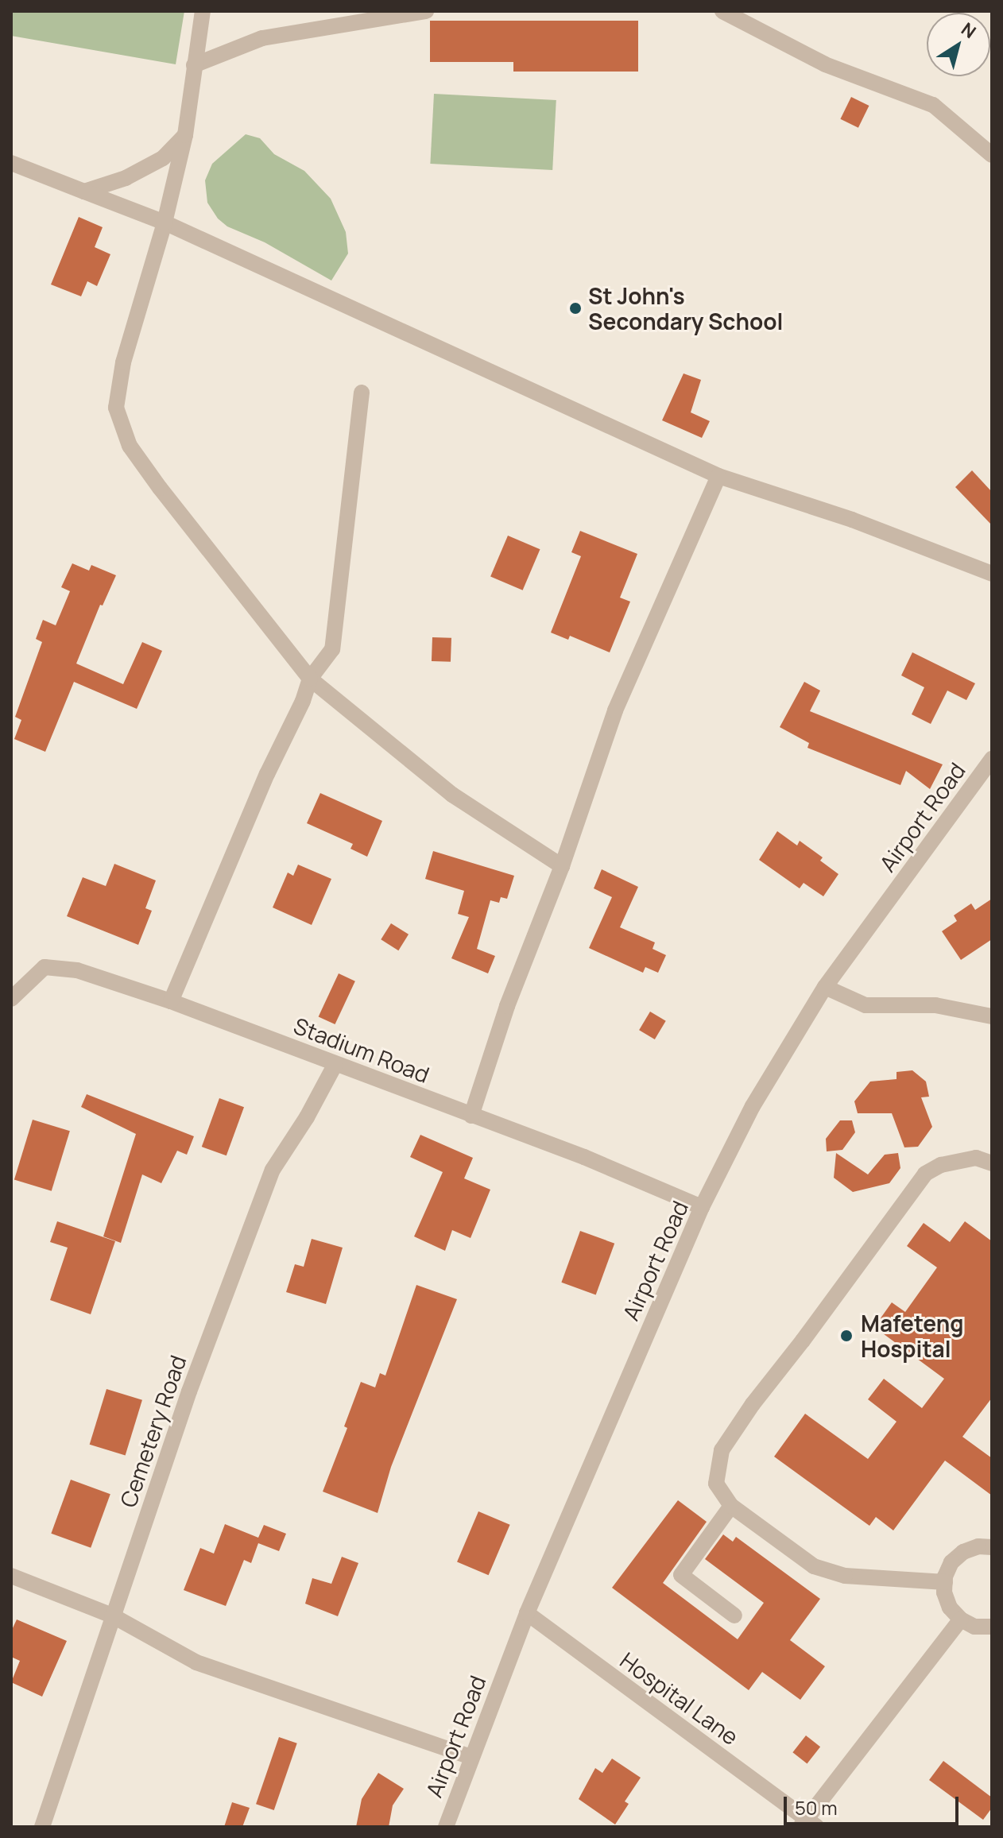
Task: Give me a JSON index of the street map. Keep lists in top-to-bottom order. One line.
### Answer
{"streets":{"street":["Airport Road","Stadium Road","Cemetery Road","Hospital Lane"]},"crossings":[["Airport Road","Stadium Road"],["Airport Road","Hospital Lane"],["Stadium Road","Cemetery Road"]],"places":["St John's Secondary School","Mafeteng Hospital"],"scale_bar":"50 m","north":"top right"}
